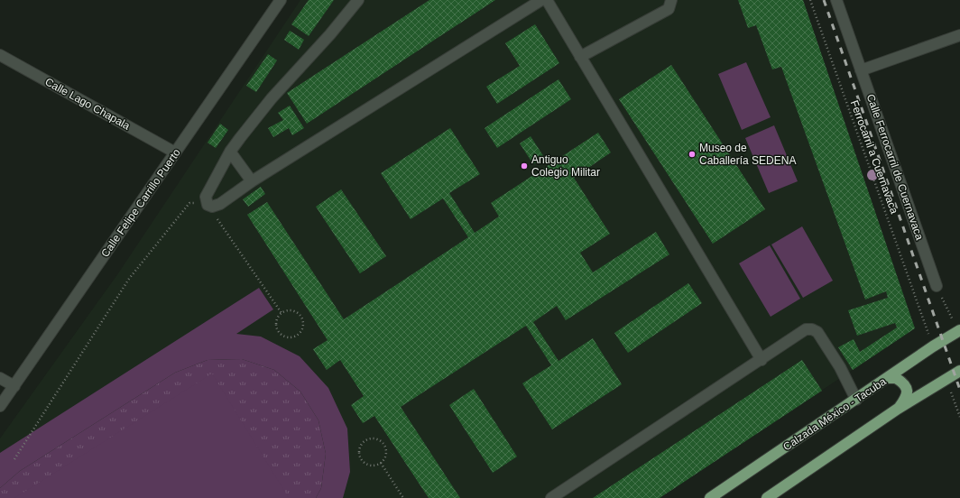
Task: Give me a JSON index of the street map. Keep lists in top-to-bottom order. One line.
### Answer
{"streets":{"main road":["Calzada México - Tacuba"],"street":["Calle Lago Chapala","Calle Ferrocarril de Cuernavaca","Calle Felipe Carrillo Puerto"],"path":["Ferrocarril a Cuernavaca"]},"crossings":[["Calle Lago Chapala","Calle Felipe Carrillo Puerto"],["Ferrocarril a Cuernavaca","Calzada México - Tacuba"]],"places":["Museo de Caballería SEDENA","Antiguo Colegio Militar"]}
